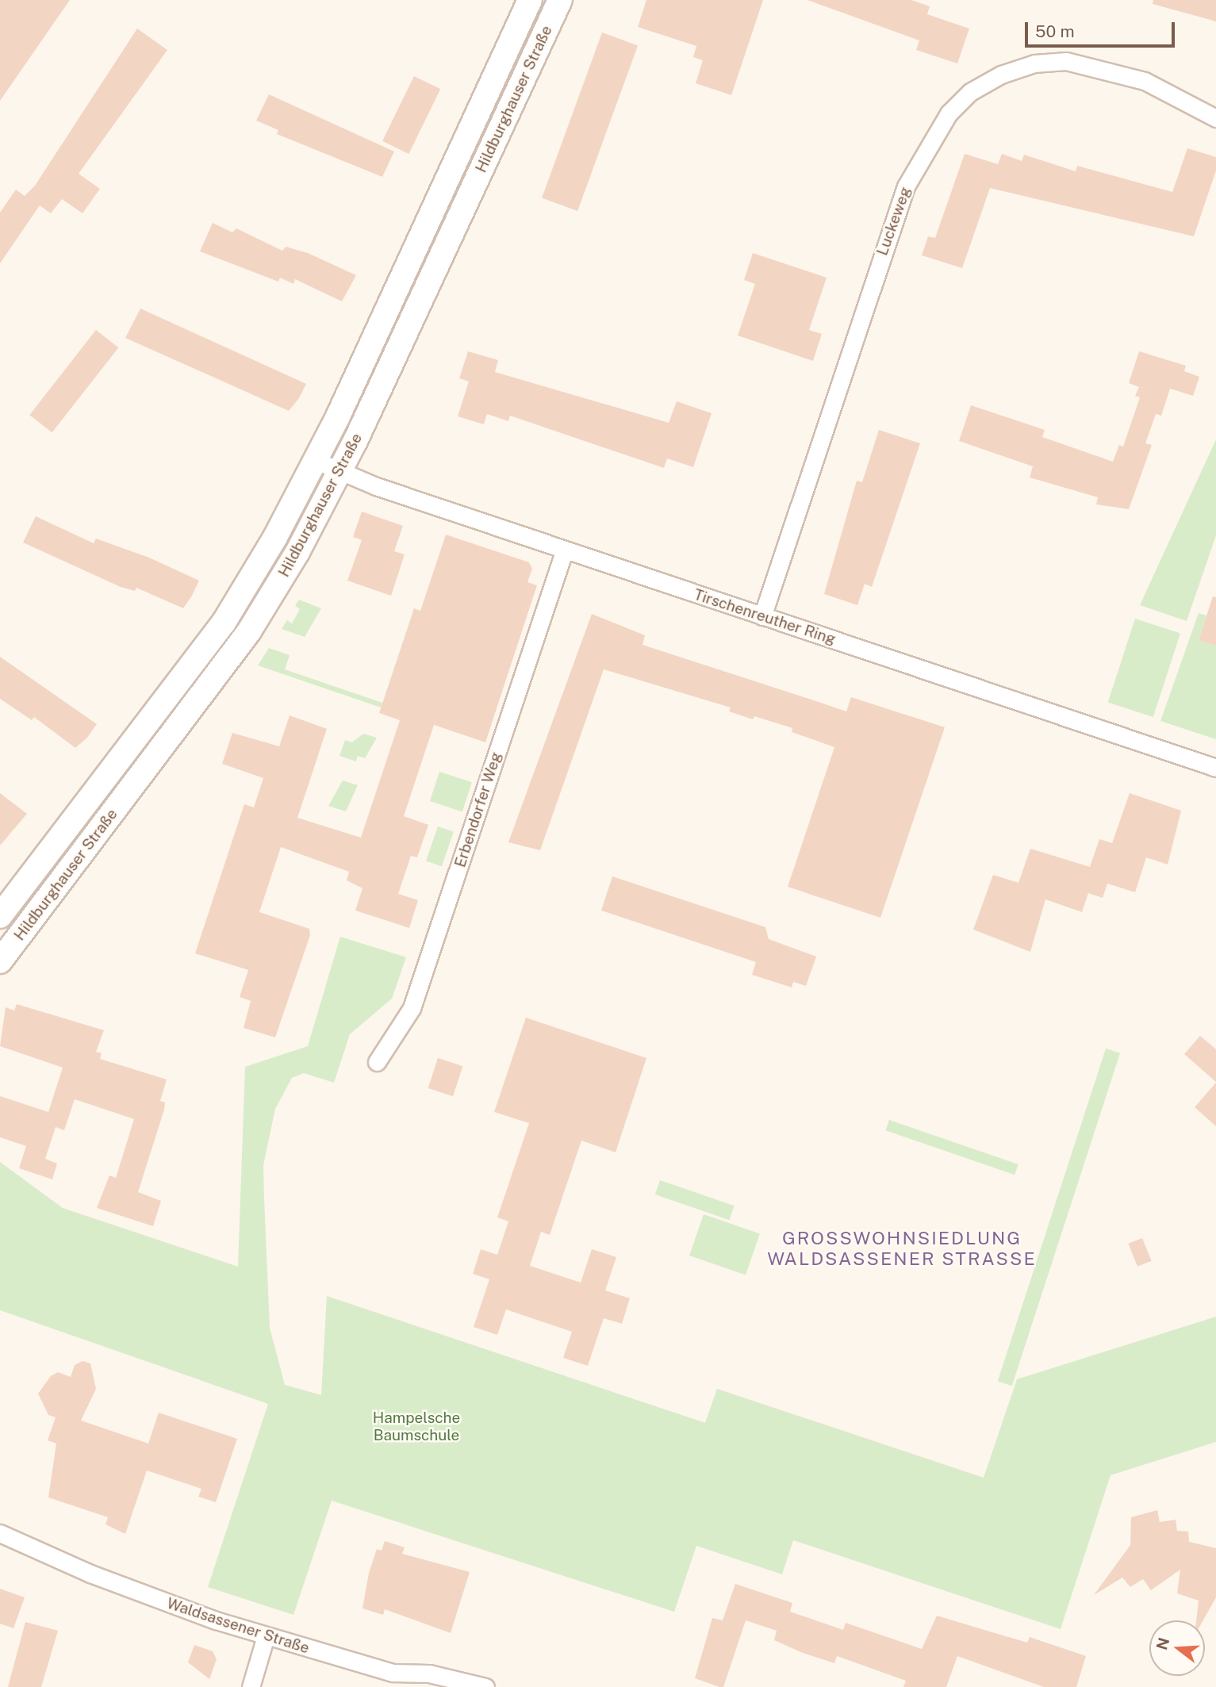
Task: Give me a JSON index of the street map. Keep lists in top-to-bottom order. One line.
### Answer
{"streets":{"main road":["Hildburghauser Straße"],"street":["Luckeweg","Tirschenreuther Ring","Erbendorfer Weg","Waldsassener Straße"]},"crossings":[["Hildburghauser Straße","Tirschenreuther Ring"],["Luckeweg","Tirschenreuther Ring"],["Tirschenreuther Ring","Erbendorfer Weg"]],"districts":["GROSSWOHNSIEDLUNG WALDSASSENER STRASSE"],"parks":["Hampelsche Baumschule"],"scale_bar":"50 m","north":"left"}
